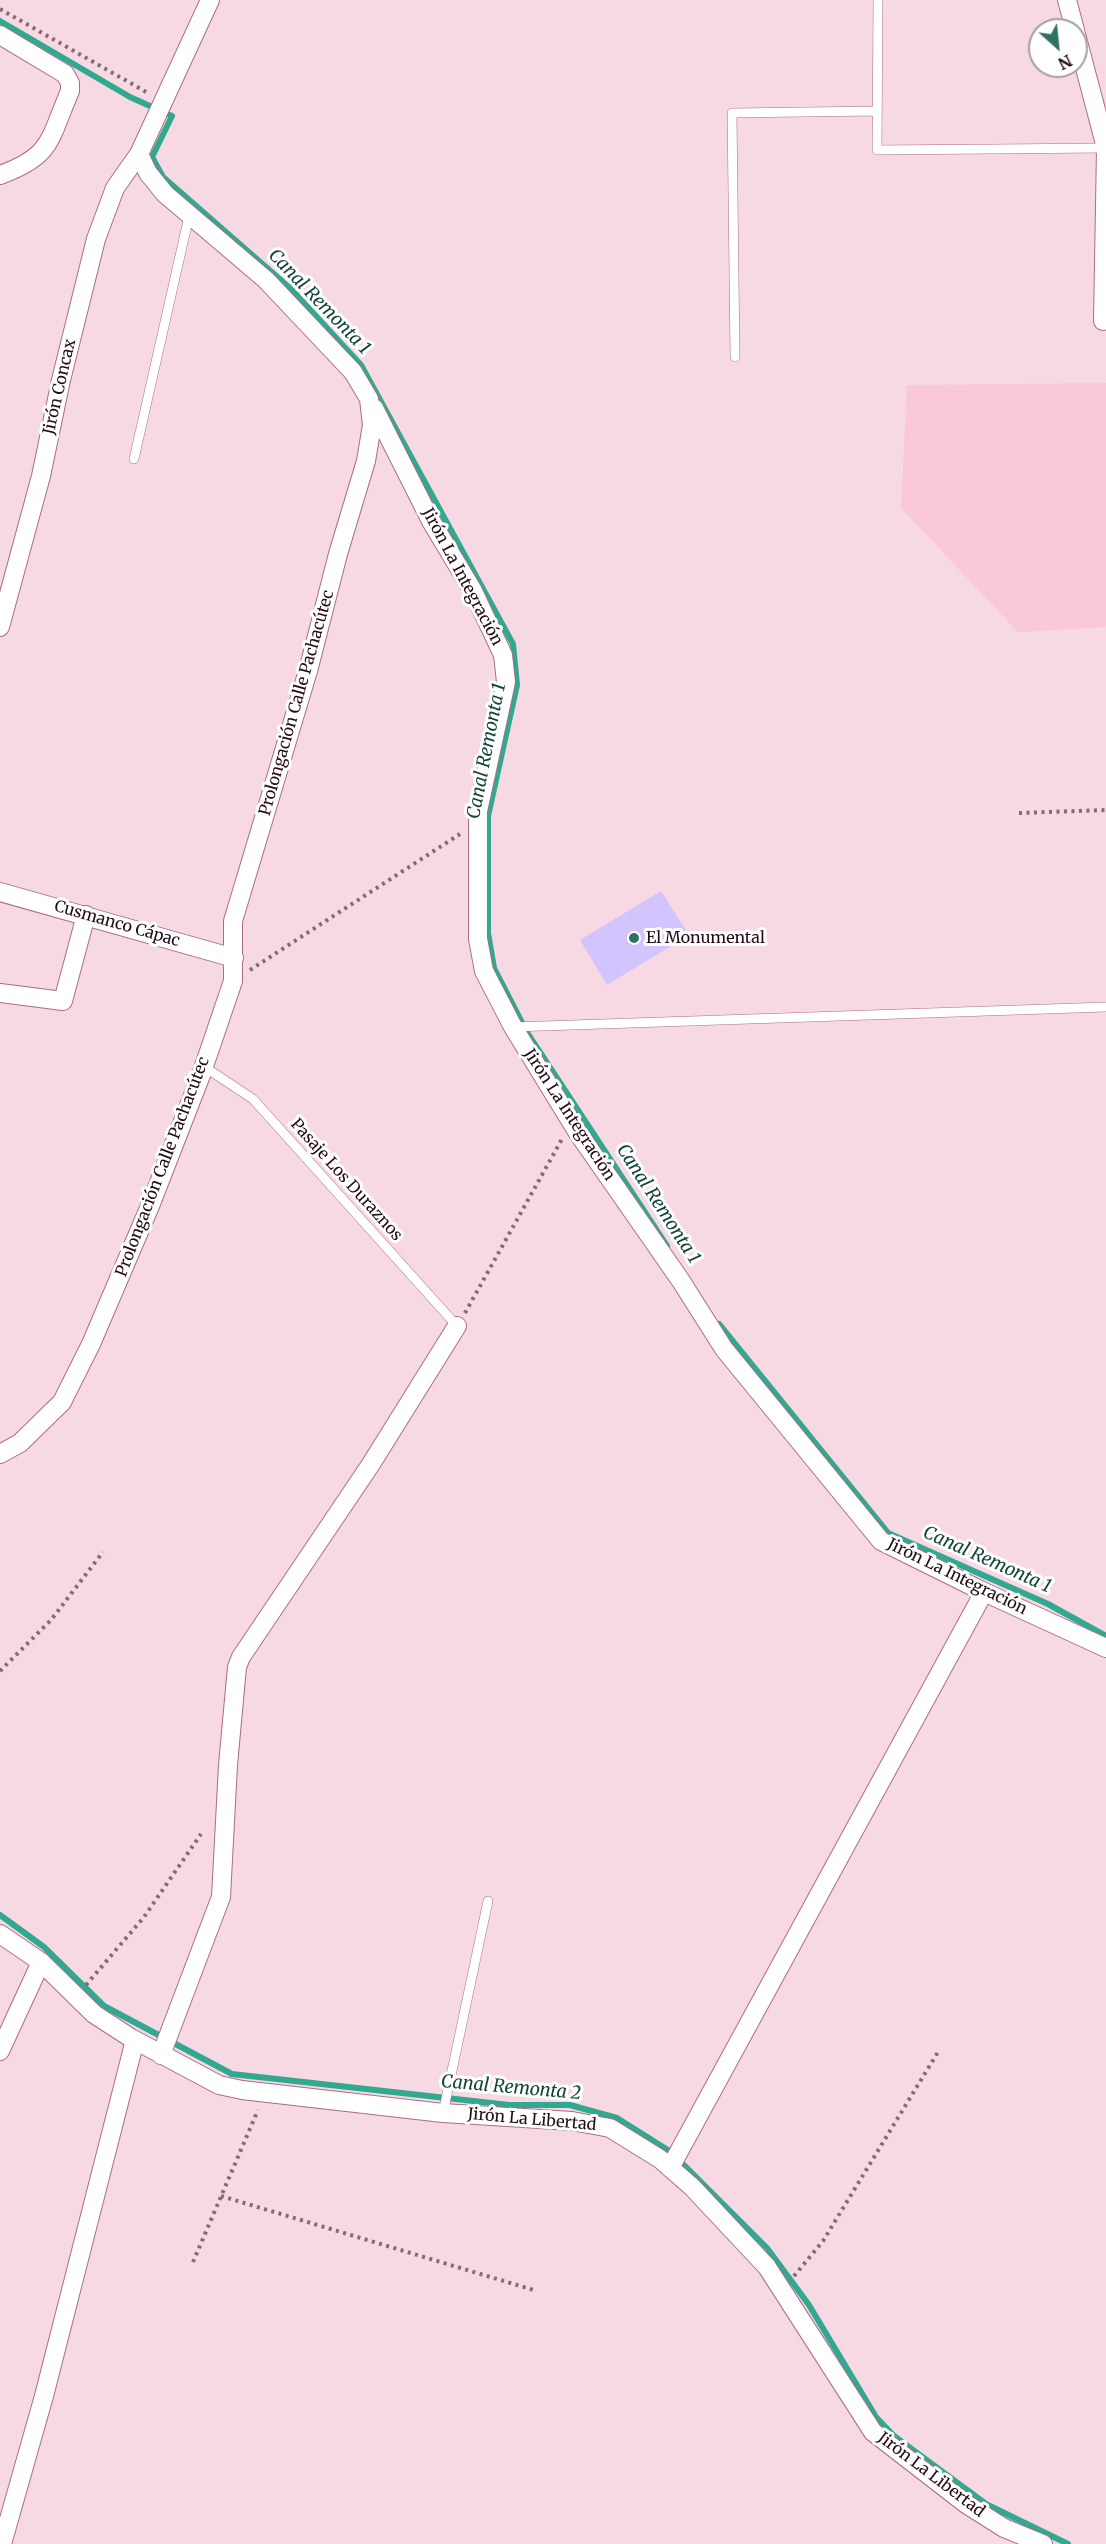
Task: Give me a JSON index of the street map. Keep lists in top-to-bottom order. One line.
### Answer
{"streets":{"street":["Jirón Concax","Jirón La Integración","Prolongación Calle Pachacútec","Cusmanco Cápac","Jirón La Libertad"],"lane":["Pasaje Los Duraznos"]},"crossings":[["Jirón Concax","Prolongación Calle Pachacútec"],["Jirón La Integración","Prolongación Calle Pachacútec"],["Prolongación Calle Pachacútec","Cusmanco Cápac"],["Prolongación Calle Pachacútec","Pasaje Los Duraznos"]],"water":["Canal Remonta 1","Canal Remonta 2"],"places":["El Monumental"],"north":"bottom right"}
